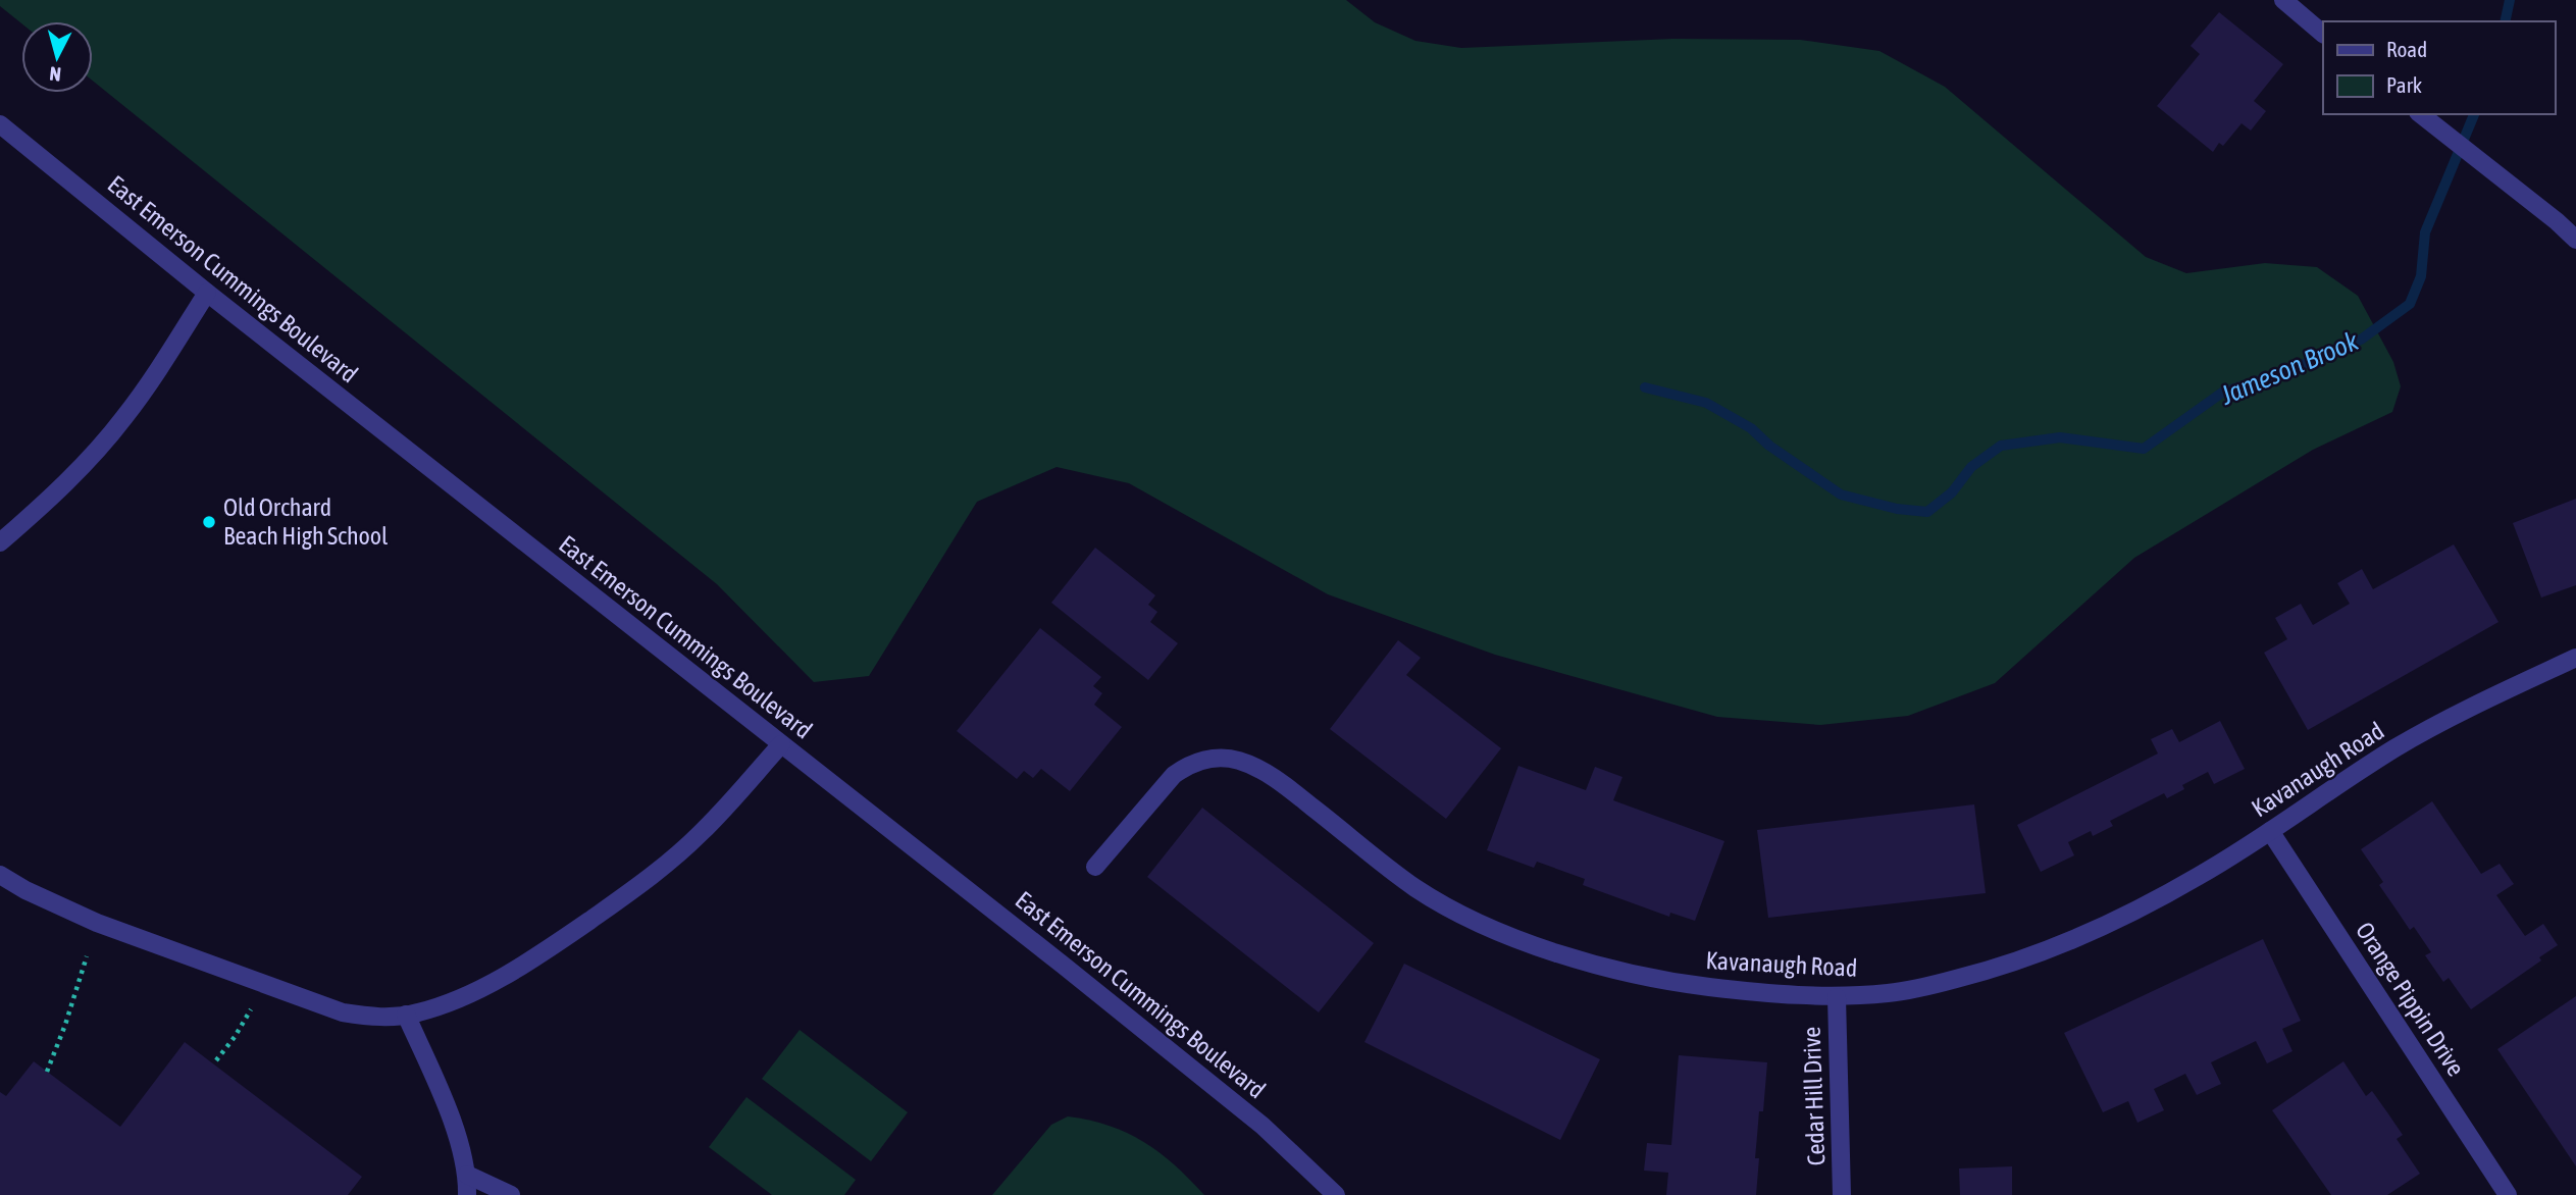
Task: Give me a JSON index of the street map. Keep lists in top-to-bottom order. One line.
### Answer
{"streets":{"street":["East Emerson Cummings Boulevard","Kavanaugh Road","Orange Pippin Drive","Cedar Hill Drive"]},"crossings":[["Kavanaugh Road","Orange Pippin Drive"],["Kavanaugh Road","Cedar Hill Drive"]],"water":["Jameson Brook"],"places":["Old Orchard Beach High School"],"legend":["Road","Park"],"north":"bottom"}
